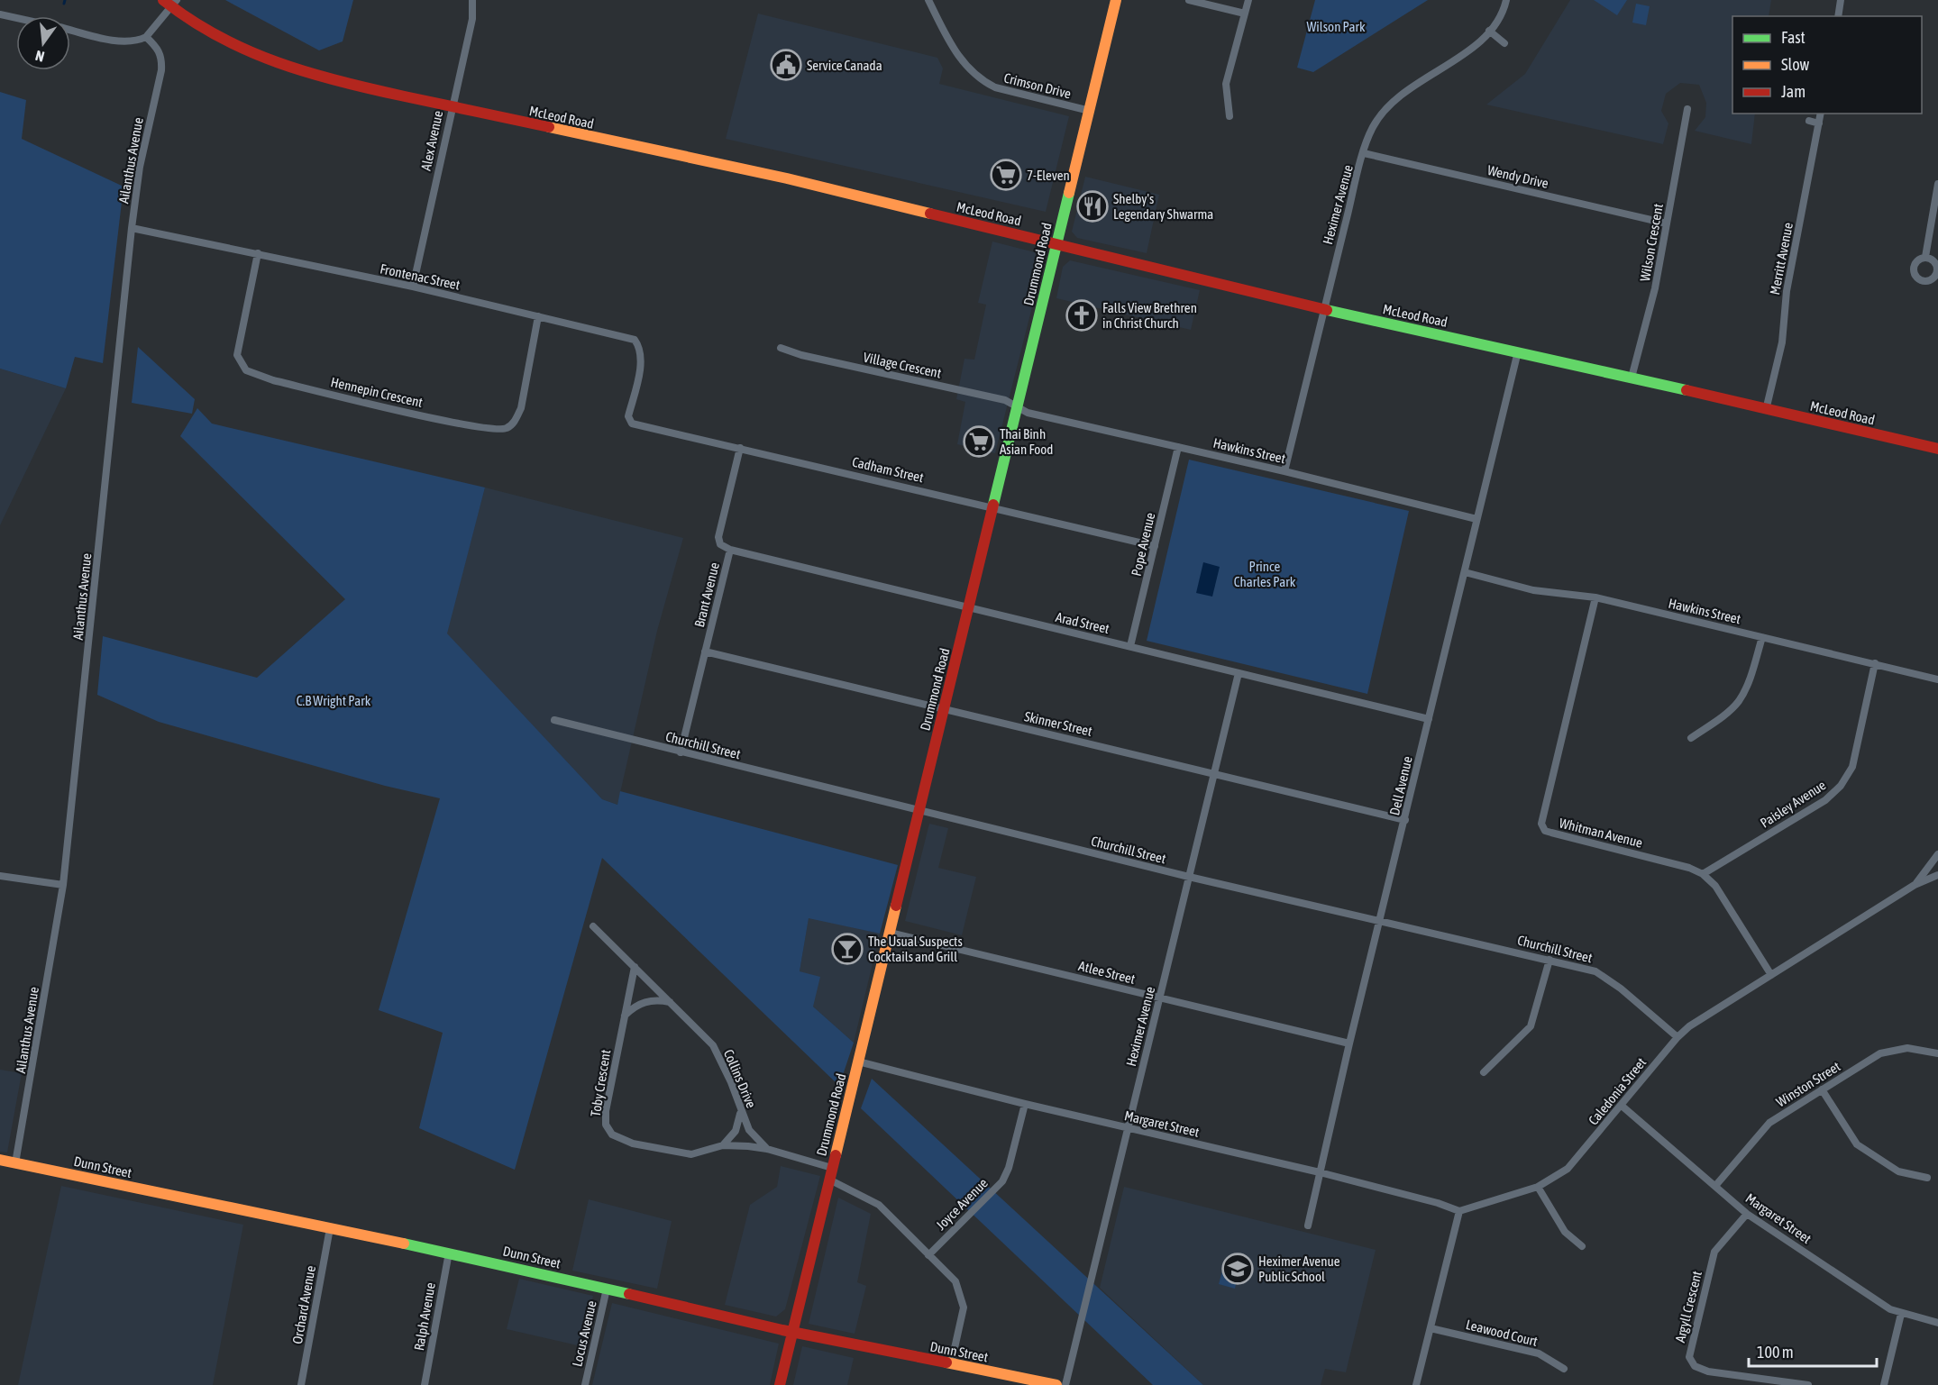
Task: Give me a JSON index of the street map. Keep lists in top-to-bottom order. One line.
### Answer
{"streets":{"main road":["McLeod Road","Drummond Road","Dunn Street"],"street":["Crimson Drive","Alex Avenue","Ailanthus Avenue","Wendy Drive","Heximer Avenue","Wilson Crescent","Merritt Avenue","Frontenac Street","Village Crescent","Hennepin Crescent","Hawkins Street","Cadham Street","Pope Avenue","Brant Avenue","Arad Street","Skinner Street","Churchill Street","Dell Avenue","Paisley Avenue","Whitman Avenue","Atlee Street","Collins Drive","Toby Crescent","Winston Street","Caledonia Street","Margaret Street","Joyce Avenue","Orchard Avenue","Argyll Crescent","Ralph Avenue","Leawood Court","Locus Avenue"]},"crossings":[["Crimson Drive","Drummond Road"],["McLeod Road","Alex Avenue"],["McLeod Road","Ailanthus Avenue"],["McLeod Road","Heximer Avenue"],["McLeod Road","Wilson Crescent"],["McLeod Road","Merritt Avenue"],["McLeod Road","Drummond Road"],["McLeod Road","Dell Avenue"],["Alex Avenue","Frontenac Street"],["Ailanthus Avenue","Frontenac Street"],["Ailanthus Avenue","Dunn Street"],["Wendy Drive","Heximer Avenue"],["Wendy Drive","Wilson Crescent"],["Heximer Avenue","Hawkins Street"],["Heximer Avenue","Arad Street"],["Heximer Avenue","Skinner Street"],["Heximer Avenue","Churchill Street"],["Heximer Avenue","Atlee Street"],["Heximer Avenue","Margaret Street"],["Drummond Road","Village Crescent"],["Drummond Road","Hawkins Street"],["Drummond Road","Cadham Street"],["Drummond Road","Arad Street"],["Drummond Road","Skinner Street"],["Drummond Road","Churchill Street"],["Drummond Road","Atlee Street"],["Drummond Road","Margaret Street"],["Drummond Road","Dunn Street"],["Frontenac Street","Hennepin Crescent"],["Frontenac Street","Cadham Street"],["Village Crescent","Hawkins Street"],["Hawkins Street","Pope Avenue"],["Hawkins Street","Dell Avenue"],["Hawkins Street","Paisley Avenue"],["Hawkins Street","Whitman Avenue"],["Cadham Street","Pope Avenue"],["Cadham Street","Brant Avenue"],["Pope Avenue","Arad Street"],["Brant Avenue","Arad Street"],["Brant Avenue","Skinner Street"],["Brant Avenue","Churchill Street"],["Arad Street","Dell Avenue"],["Skinner Street","Dell Avenue"],["Churchill Street","Dell Avenue"],["Churchill Street","Caledonia Street"],["Dell Avenue","Atlee Street"],["Dell Avenue","Margaret Street"],["Paisley Avenue","Whitman Avenue"],["Whitman Avenue","Caledonia Street"],["Collins Drive","Toby Crescent"],["Winston Street","Margaret Street"],["Caledonia Street","Margaret Street"],["Margaret Street","Joyce Avenue"],["Margaret Street","Argyll Crescent"],["Dunn Street","Orchard Avenue"],["Dunn Street","Ralph Avenue"],["Dunn Street","Locus Avenue"]],"parks":["Wilson Park","Prince Charles Park","C.B Wright Park"],"places":{"public building":["Service Canada"],"supermarket":["7-Eleven","Thai Binh Asian Food"],"restaurant":["Shelby's Legendary Shwarma"],"church":["Falls View Brethren in Christ Church"],"bar":["The Usual Suspects Cocktails and Grill"],"school or university":["Heximer Avenue Public School"]},"legend":["Fast","Slow","Jam"],"scale_bar":"100 m","north":"bottom"}
